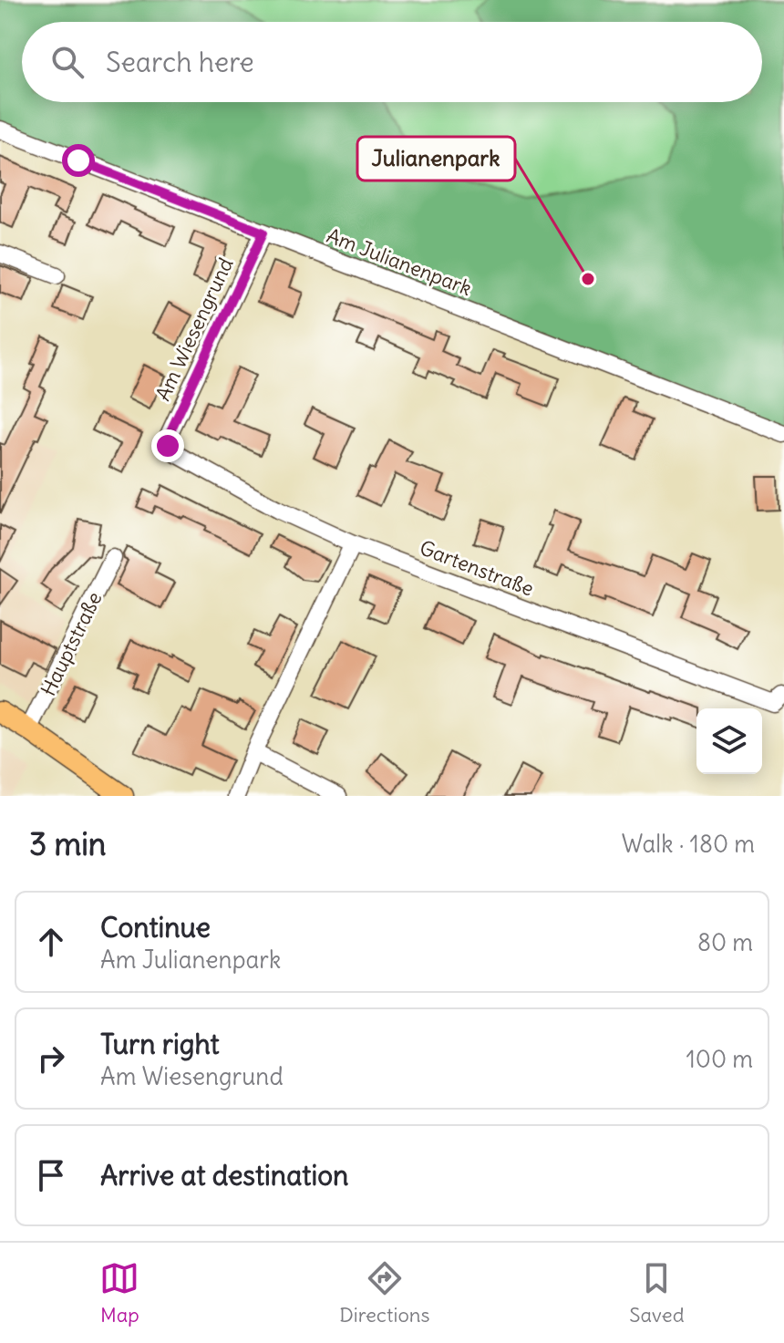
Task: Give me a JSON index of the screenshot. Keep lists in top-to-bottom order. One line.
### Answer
{"streets":{"street":["Am Julianenpark","Am Wiesengrund","Gartenstraße","Hauptstraße"]},"crossings":[["Am Julianenpark","Am Wiesengrund"],["Am Wiesengrund","Gartenstraße"]],"places":["Julianenpark"],"page":{"search":"Search here","heading":["3 min","Walk · 180 m"],"list":[["Continue","Am Julianenpark","80 m"],["Turn right","Am Wiesengrund","100 m"],"Arrive at destination"],"nav":["Map","Directions","Saved"]}}
